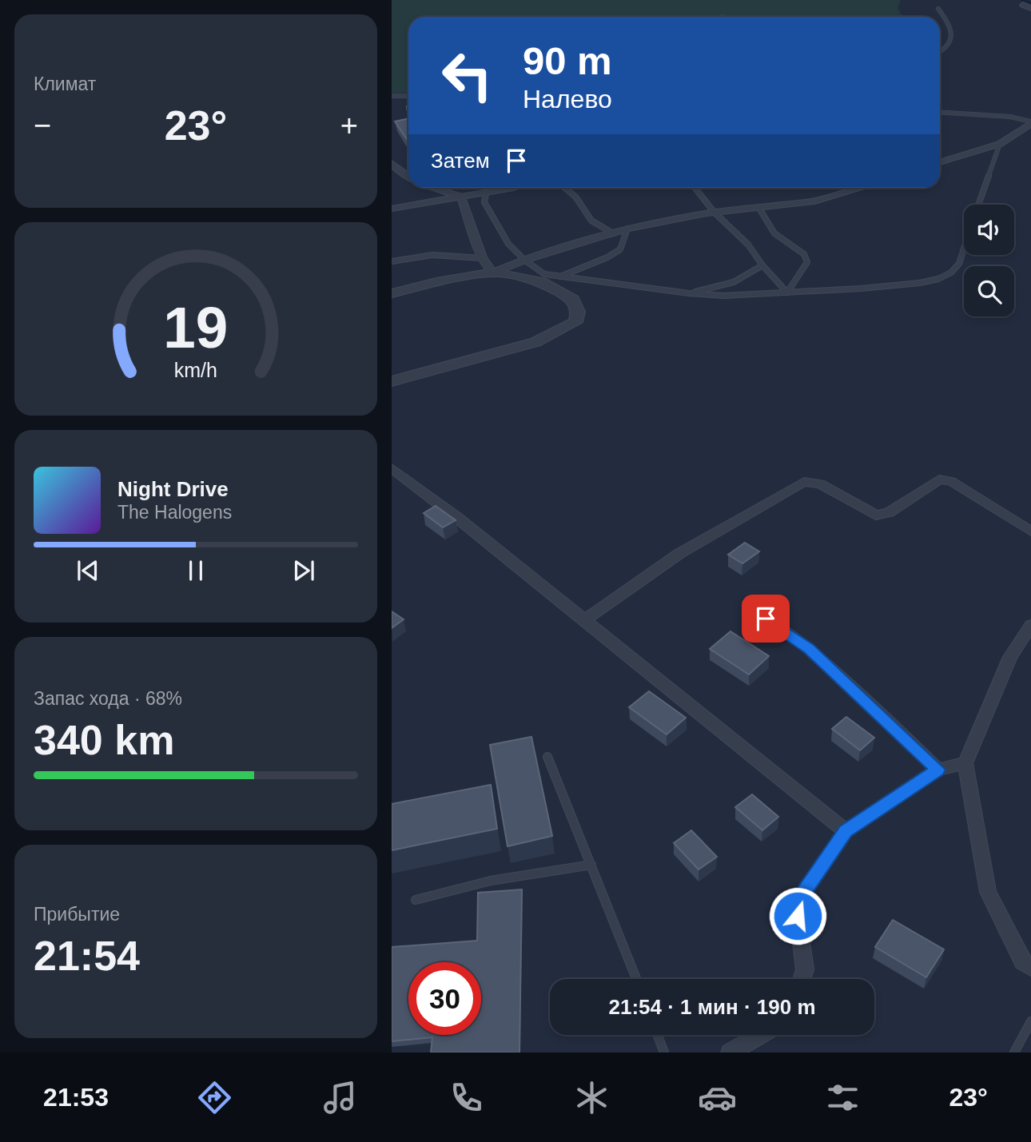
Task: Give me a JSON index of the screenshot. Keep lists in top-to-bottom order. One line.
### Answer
{"page":{"tile":["Климат",["Запас хода · 68%","340 km"],["Прибытие","21:54"]],"turn":["90 m","Налево"],"heat":["−","23°","+"],"then":"Затем","song":["Night Drive","The Halogens"],"limit":"30","trip":"21:54 · 1 мин · 190 m","tabs":["21:53","23°"],"gauge":["19","km/h"]}}
